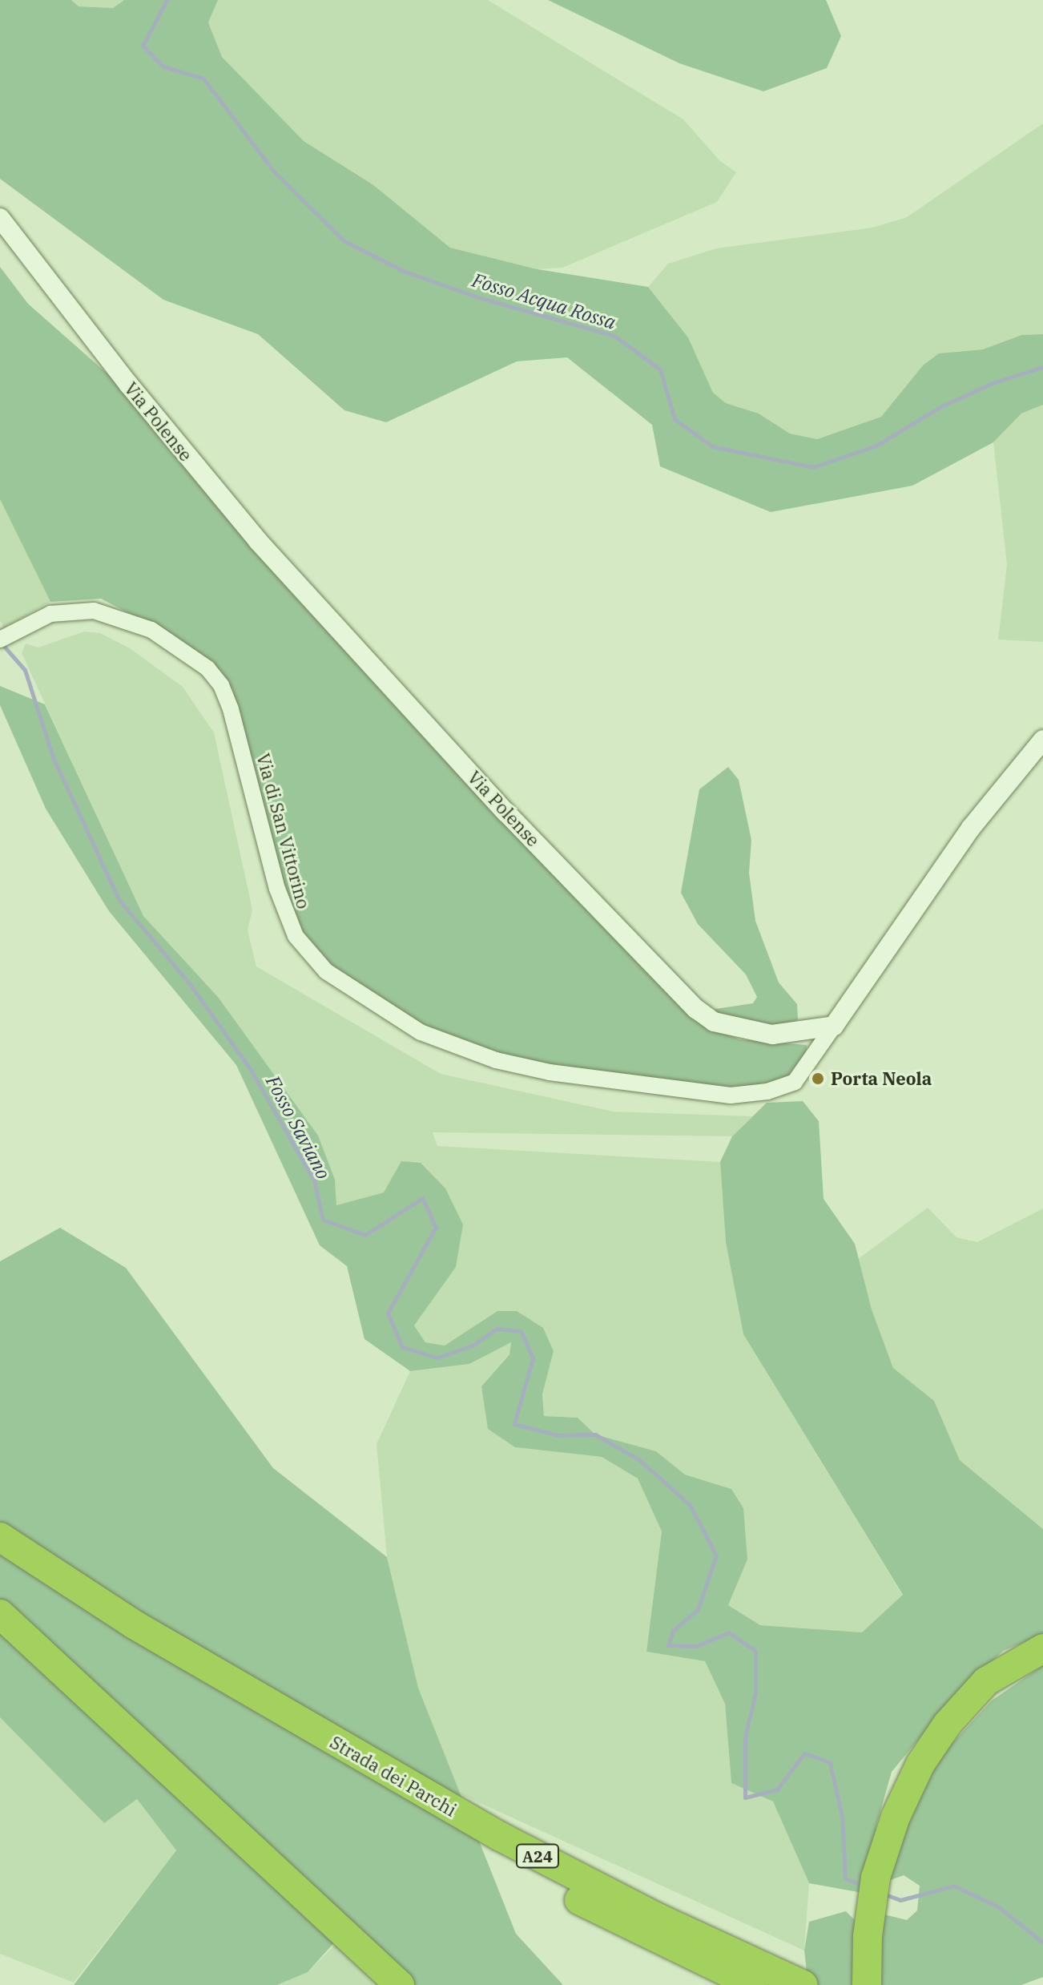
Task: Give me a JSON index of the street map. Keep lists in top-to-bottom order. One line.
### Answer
{"streets":{"highway":["Strada dei Parchi","A24"],"street":["Via Polense","Via di San Vittorino"]},"crossings":[["Via Polense","Via di San Vittorino"]],"water":["Fosso Acqua Rossa","Fosso Saviano"],"places":["Porta Neola"]}
